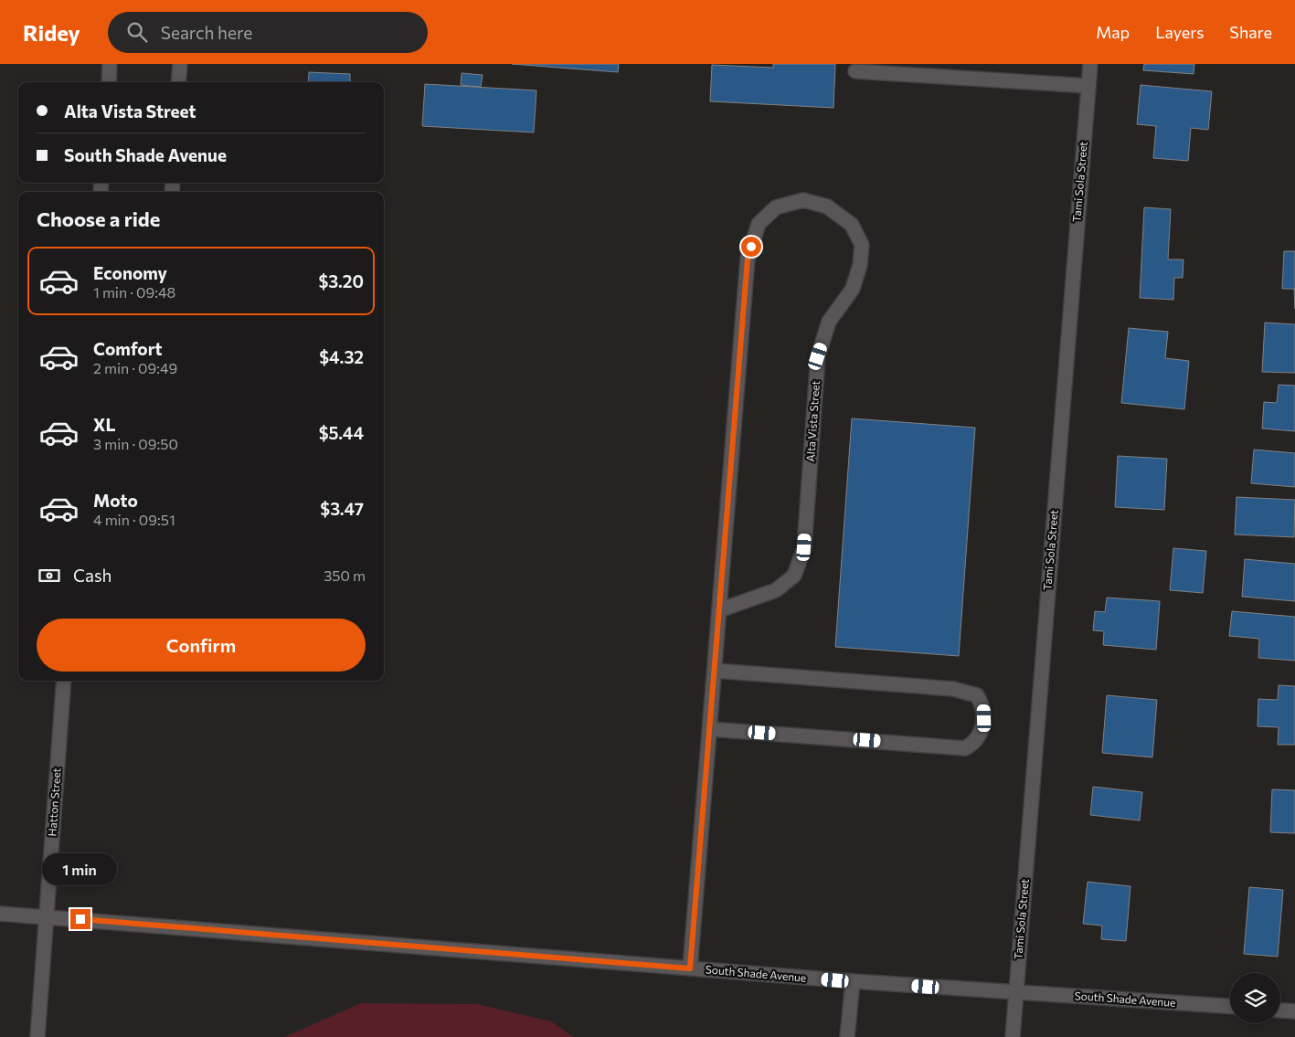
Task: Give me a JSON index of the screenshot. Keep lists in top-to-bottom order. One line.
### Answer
{"streets":{"street":["Tami Sola Street","Alta Vista Street","Hatton Street","South Shade Avenue"]},"crossings":[["Tami Sola Street","South Shade Avenue"],["Alta Vista Street","South Shade Avenue"],["Hatton Street","South Shade Avenue"]],"page":{"header":"Ridey","search":"Search here","nav":["Map","Layers","Share"],"banner":["Alta Vista Street","South Shade Avenue"],"heading":"Choose a ride","list":[{"name":"Economy","note":"1 min · 09:48","value":"$3.20"},{"name":"Comfort","note":"2 min · 09:49","value":"$4.32"},{"name":"XL","note":"3 min · 09:50","value":"$5.44"},{"name":"Moto","note":"4 min · 09:51","value":"$3.47"}],"pay":["Cash","350 m"],"buttons":"Confirm","bubble":"1 min"}}
